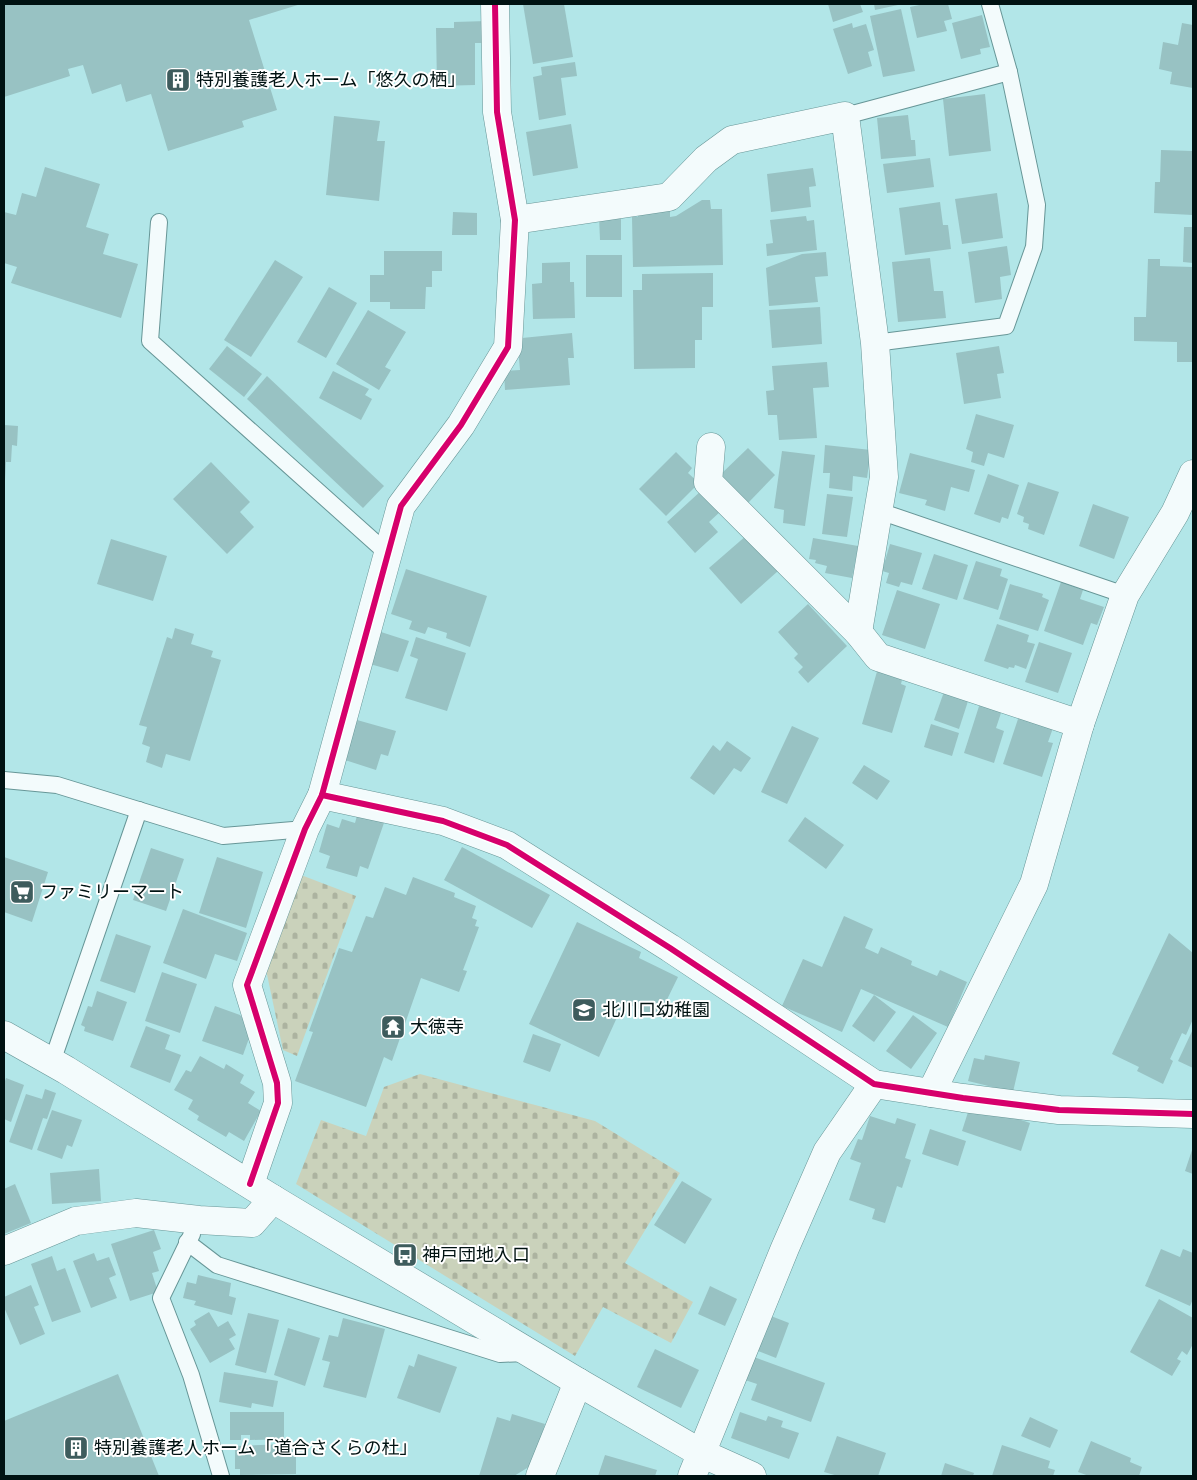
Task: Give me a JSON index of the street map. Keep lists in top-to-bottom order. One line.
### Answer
{"places":{"building":["特別養護老人ホーム「悠久の栖」","特別養護老人ホーム「道合さくらの杜」"],"supermarket":["ファミリーマート"],"school or university":["北川口幼稚園"],"temple":["大徳寺"],"bus stop":["神戸団地入口"]}}
